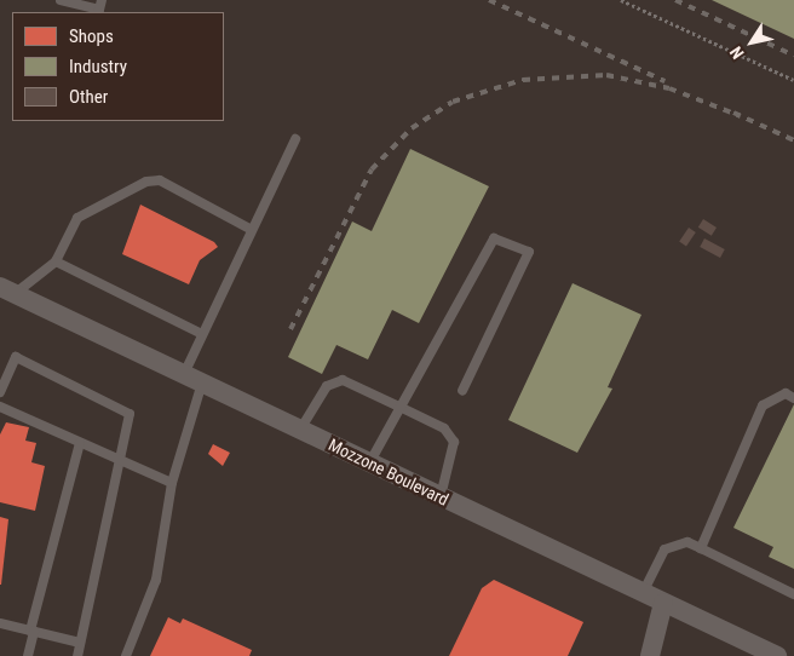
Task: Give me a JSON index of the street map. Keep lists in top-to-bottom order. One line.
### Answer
{"streets":{"street":["Mozzone Boulevard"]},"legend":["Shops","Industry","Other"],"north":"bottom left"}
